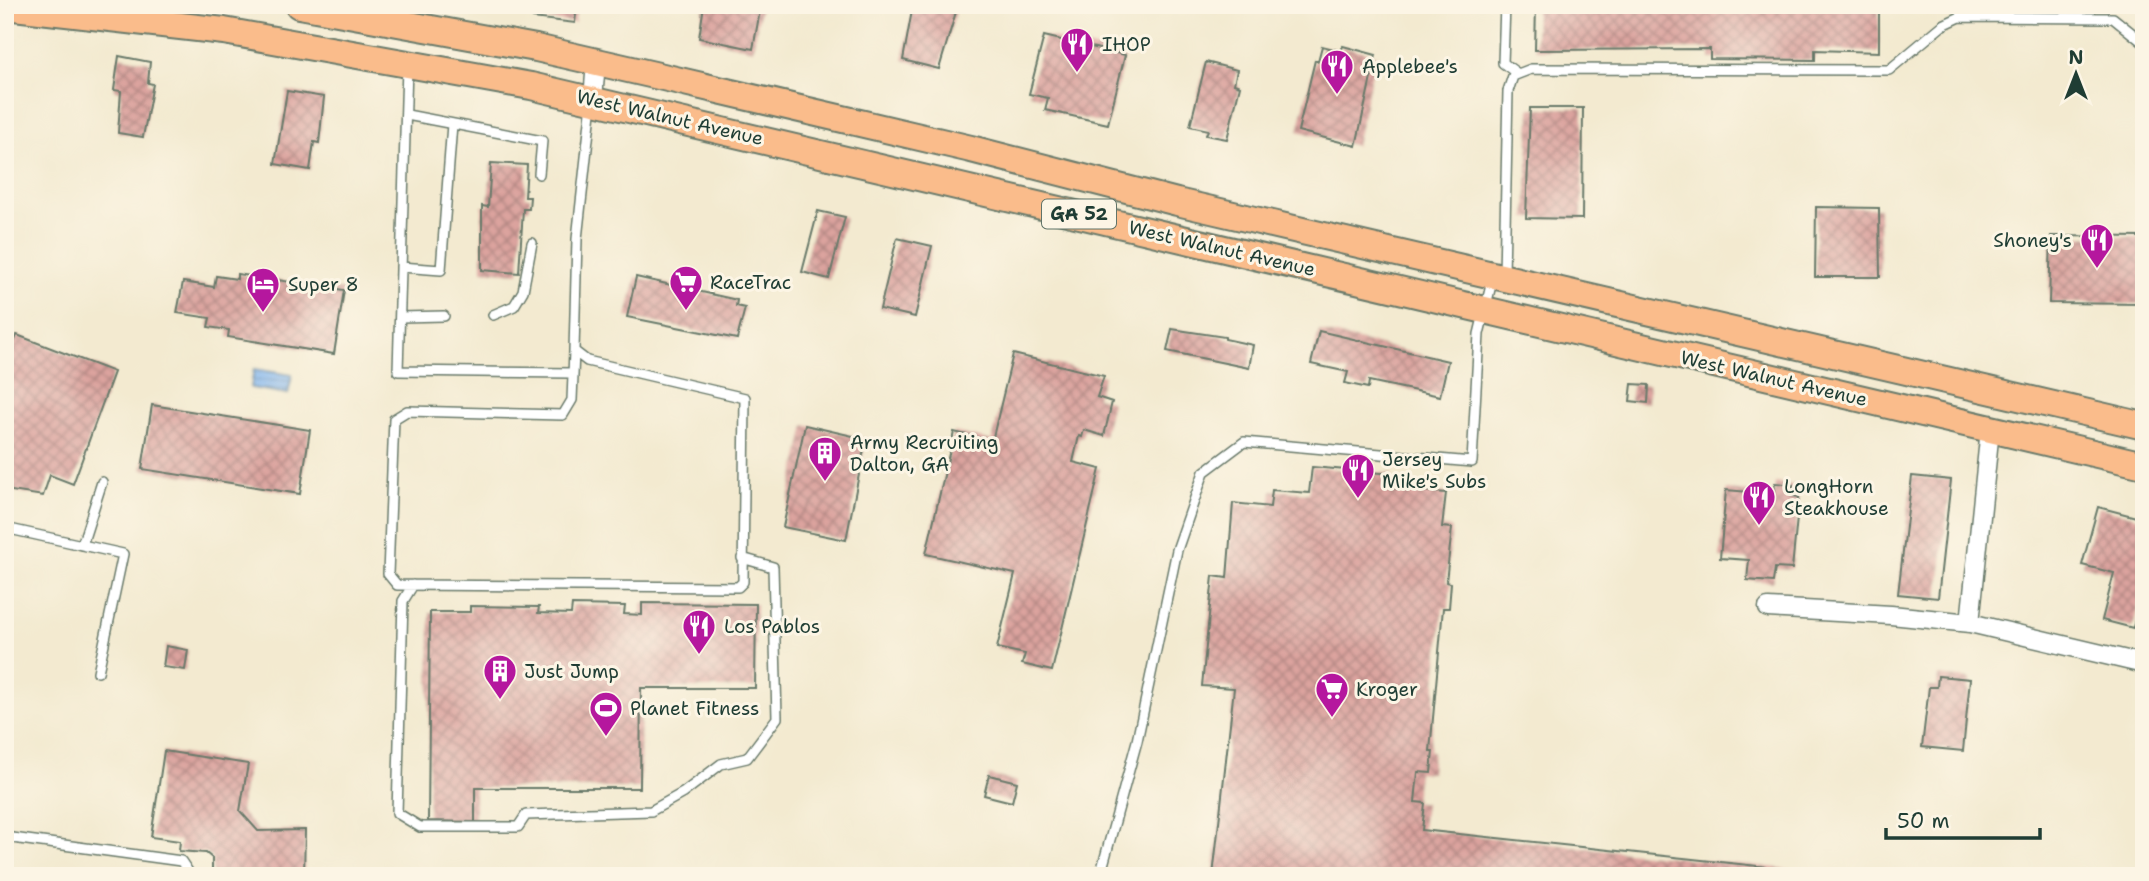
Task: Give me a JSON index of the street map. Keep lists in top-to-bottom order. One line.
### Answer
{"streets":{"main road":["West Walnut Avenue","GA 52"]},"places":{"restaurant":["IHOP","Applebee's","Shoney's","Jersey Mike's Subs","LongHorn Steakhouse","Los Pablos"],"supermarket":["RaceTrac","Kroger"],"hotel":["Super 8"],"building":["Army Recruiting Dalton, GA","Just Jump"],"sports":["Planet Fitness"]},"scale_bar":"50 m","north":"top"}
